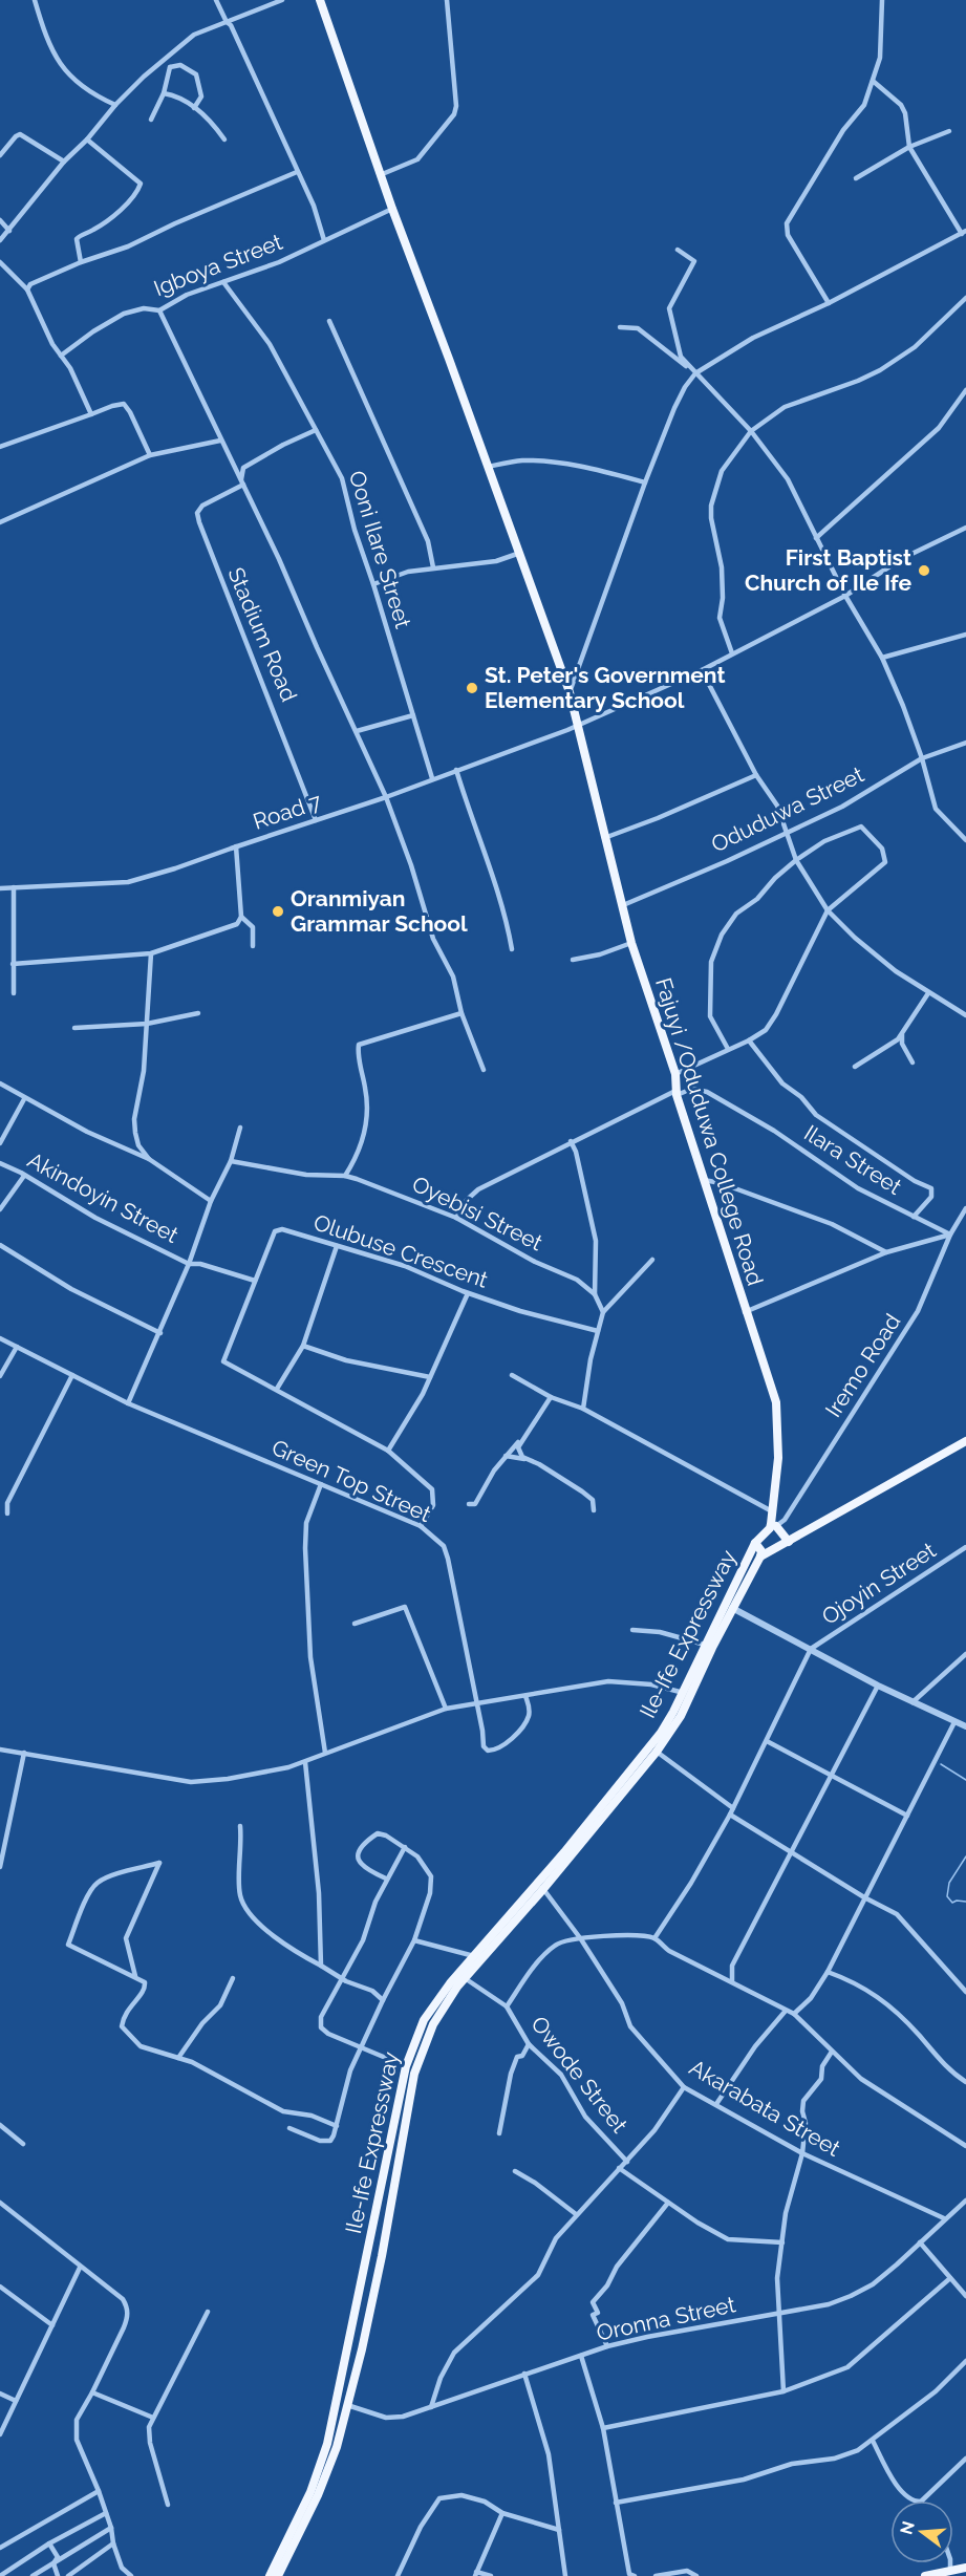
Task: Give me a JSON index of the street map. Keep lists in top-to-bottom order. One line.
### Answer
{"streets":{"main road":["Fajuyi /Oduduwa College Road","Ile-Ife Expressway"],"street":["Igboya Street","Ooni Ilare Street","Stadium Road","Oduduwa Street","Road 7","Ilara Street","Akindoyin Street","Oyebisi Street","Olubuse Crescent","Iremo Road","Green Top Street","Ojoyin Street","Owode Street","Akarabata Street","Oronna Street"]},"crossings":[["Igboya Street","Ooni Ilare Street"],["Igboya Street","Fajuyi /Oduduwa College Road"],["Ooni Ilare Street","Road 7"],["Stadium Road","Road 7"],["Oduduwa Street","Fajuyi /Oduduwa College Road"],["Road 7","Fajuyi /Oduduwa College Road"],["Fajuyi /Oduduwa College Road","Ilara Street"],["Fajuyi /Oduduwa College Road","Iremo Road"],["Ilara Street","Oyebisi Street"],["Ilara Street","Iremo Road"],["Akindoyin Street","Olubuse Crescent"],["Olubuse Crescent","Green Top Street"],["Ile-Ife Expressway","Owode Street"],["Ile-Ife Expressway","Akarabata Street"],["Ile-Ife Expressway","Oronna Street"],["Owode Street","Akarabata Street"],["Akarabata Street","Oronna Street"]],"places":["First Baptist Church of Ile Ife","St. Peter's Government Elementary School","Oranmiyan Grammar School"],"north":"left"}
